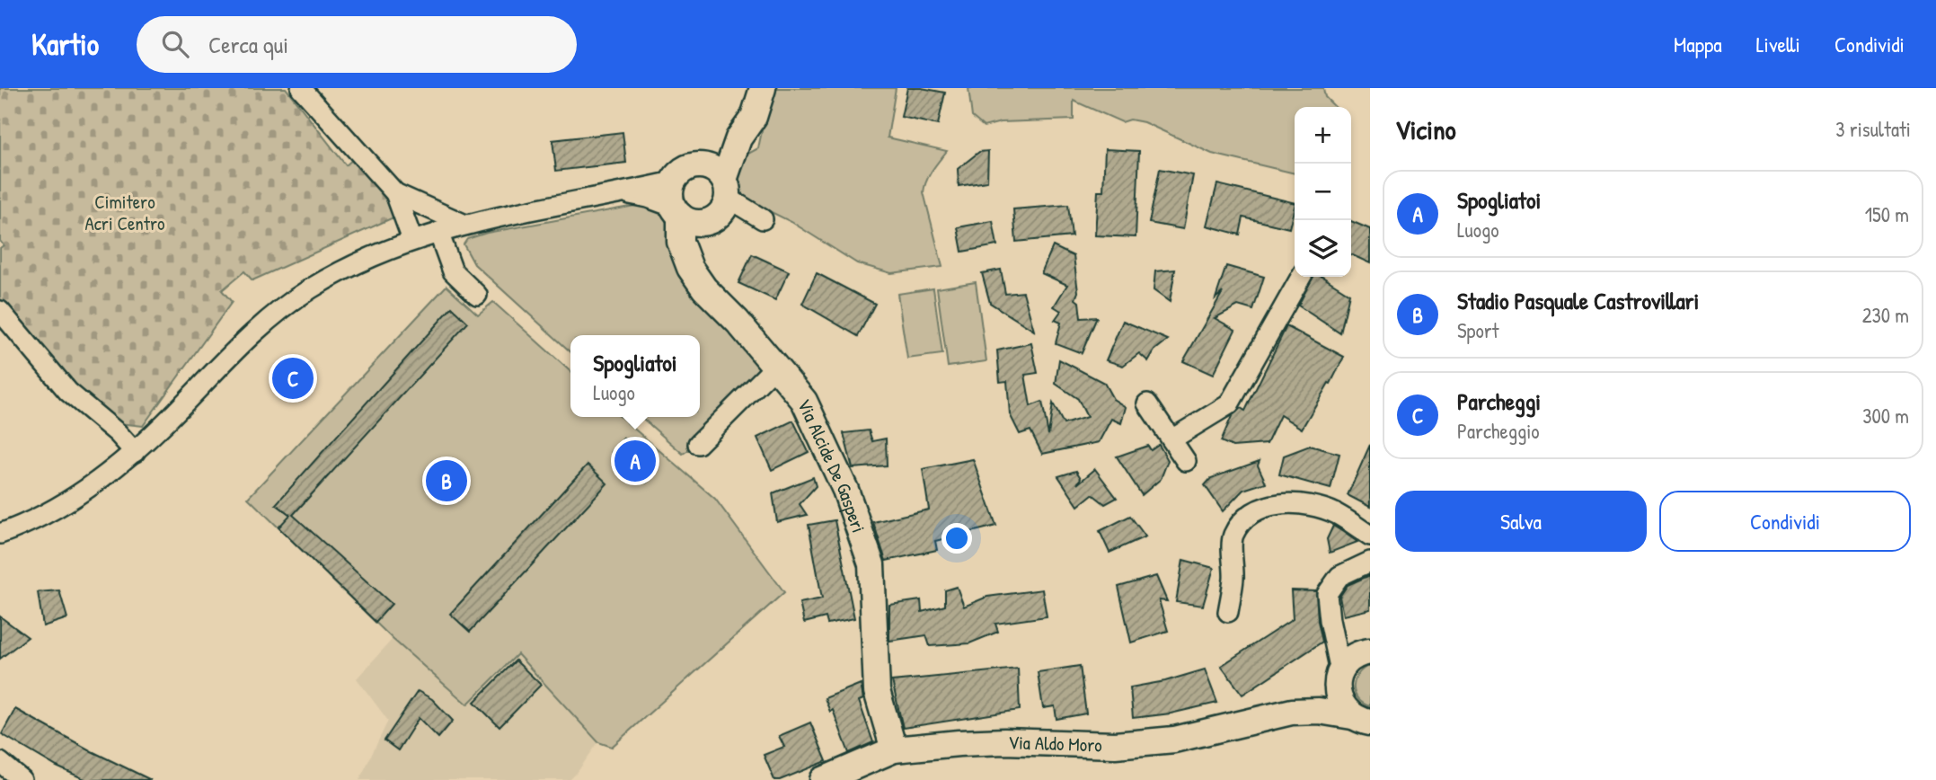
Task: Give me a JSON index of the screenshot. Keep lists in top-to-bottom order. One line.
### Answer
{"streets":{"main road":["Via Alcide De Gasperi","Via Aldo Moro"]},"crossings":[["Via Alcide De Gasperi","Via Aldo Moro"]],"parks":["Cimitero Acri Centro"],"page":{"header":"Kartio","search":"Cerca qui","nav":["Mappa","Livelli","Condividi"],"heading":["Vicino","3 risultati"],"map_buttons":["+","−"],"list":[{"mark":"A","name":"Spogliatoi","note":"Luogo","value":"150 m"},{"mark":"B","name":"Stadio Pasquale Castrovillari","note":"Sport","value":"230 m"},{"mark":"C","name":"Parcheggi","note":"Parcheggio","value":"300 m"}],"popup":["Spogliatoi","Luogo"],"pins":["C","A","B"],"buttons":["Salva","Condividi"]}}
